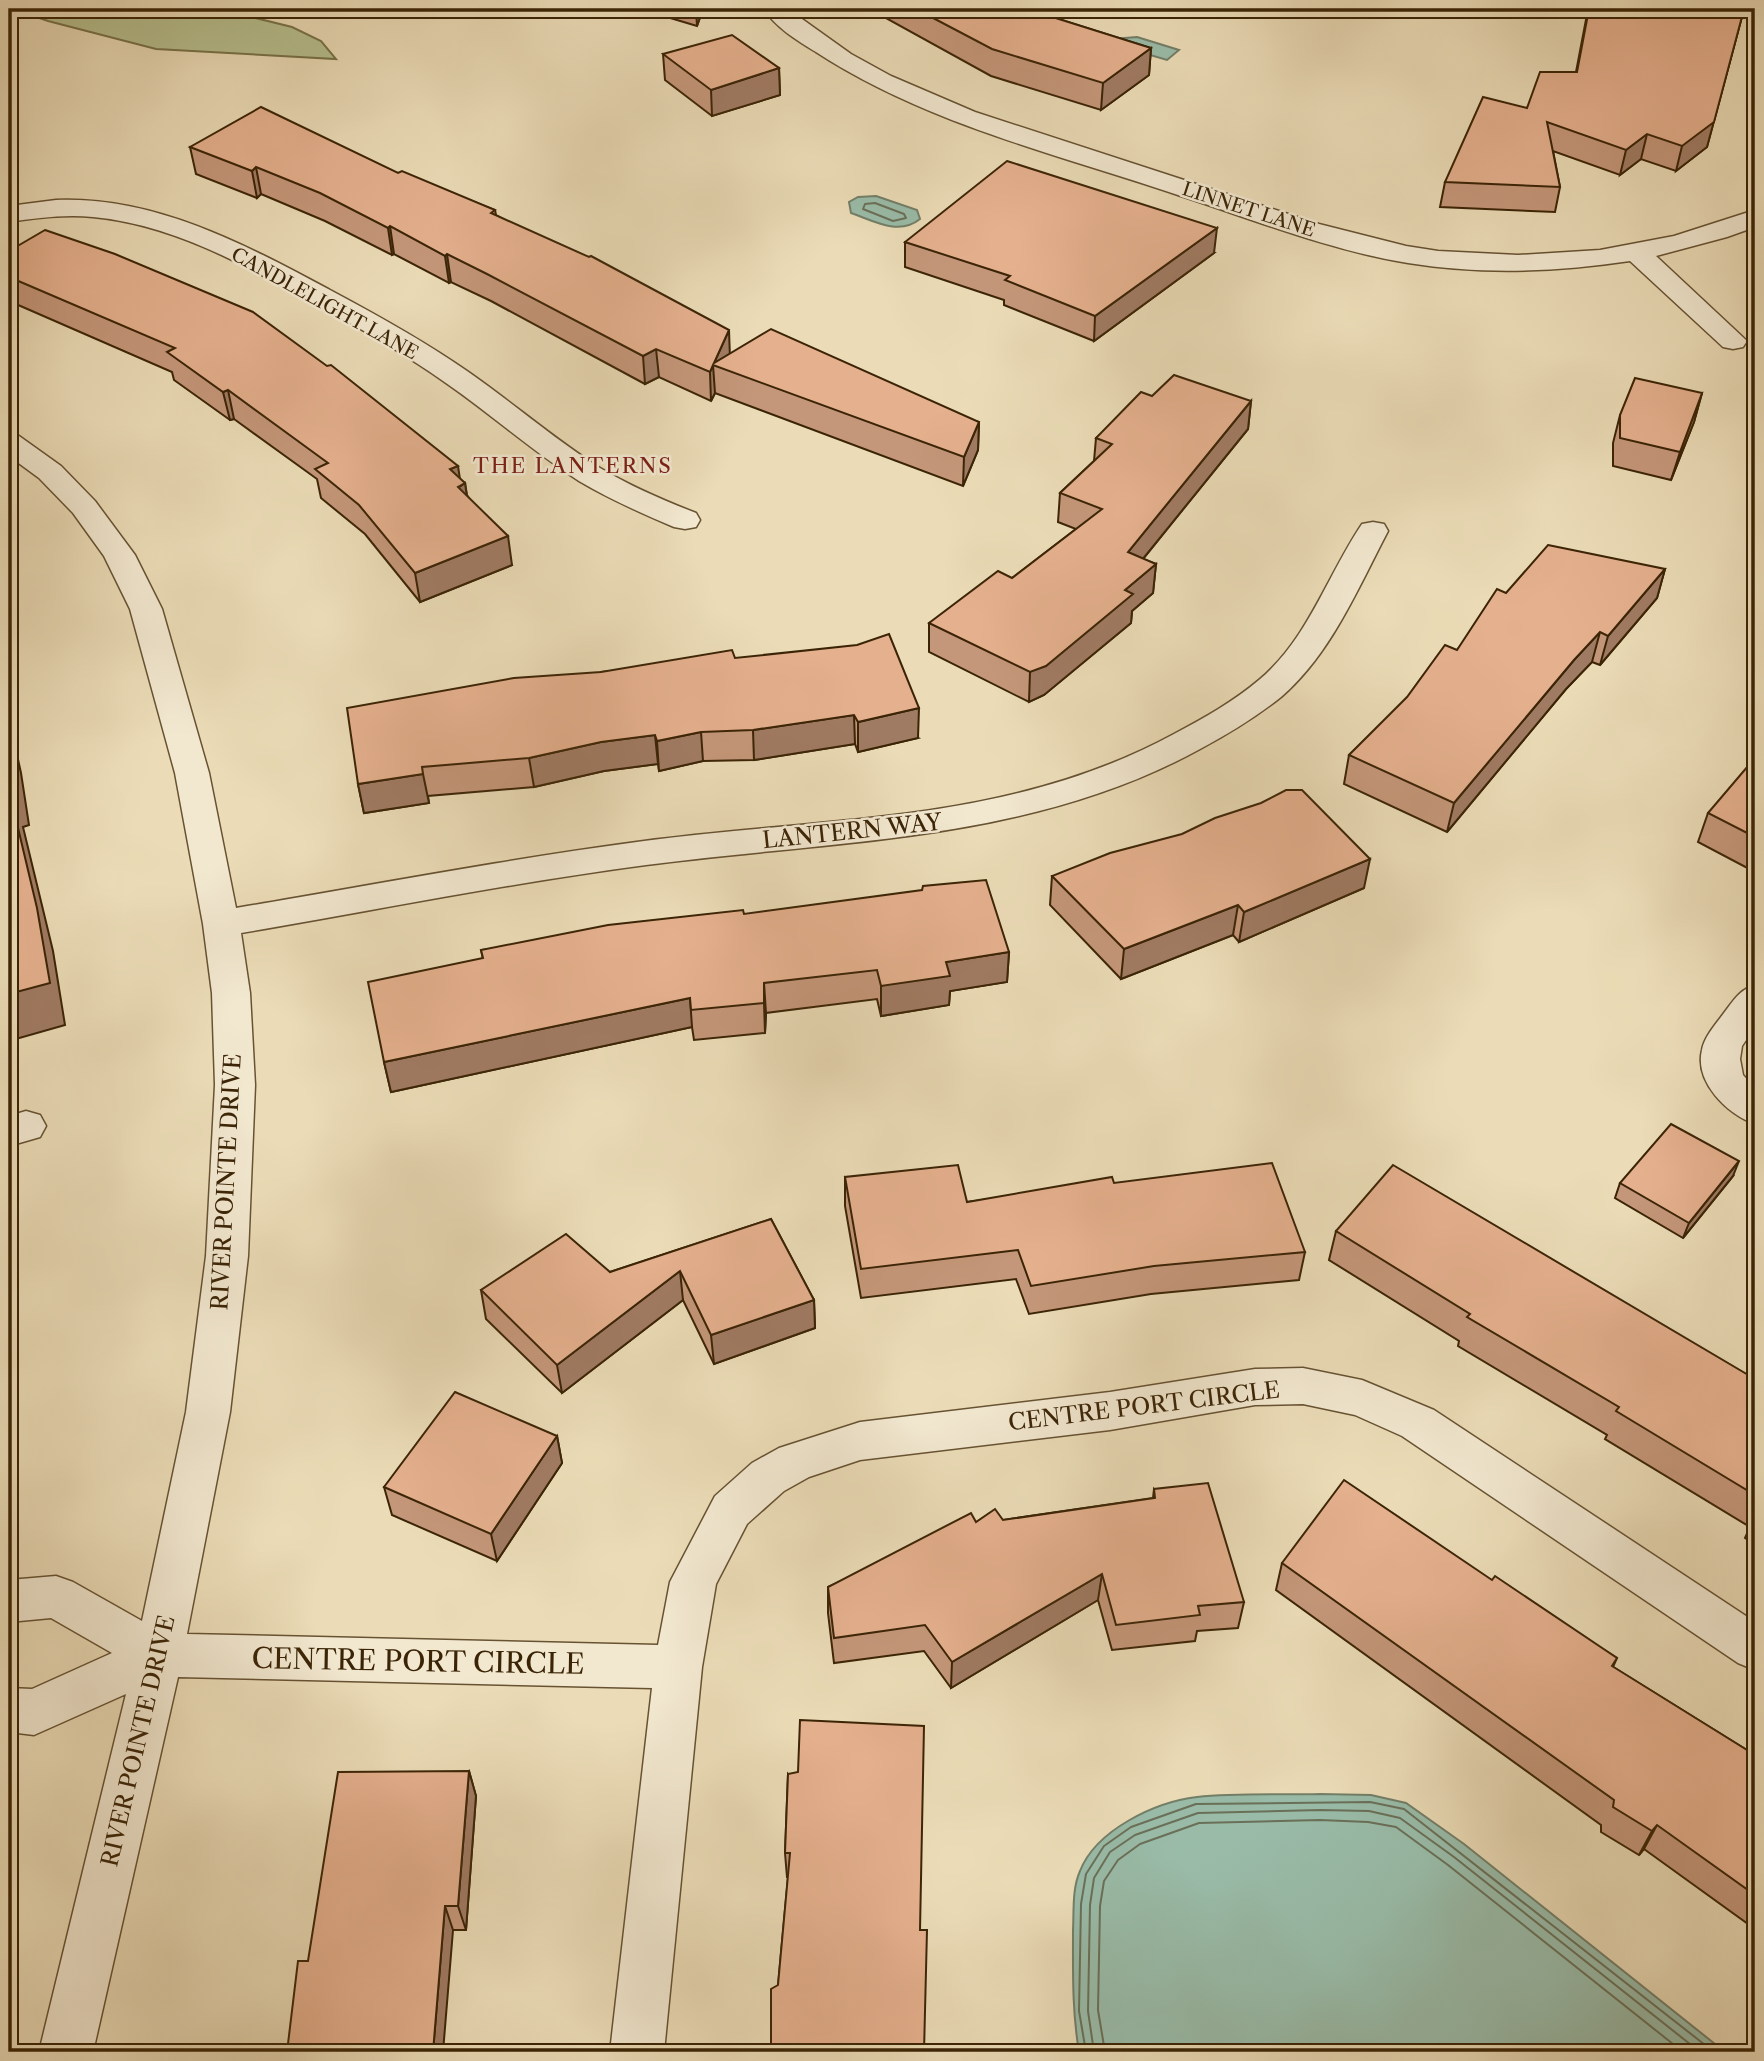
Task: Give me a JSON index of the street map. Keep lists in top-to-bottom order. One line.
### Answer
{"streets":{"street":["LINNET LANE","CANDLELIGHT LANE","LANTERN WAY","RIVER POINTE DRIVE","CENTRE PORT CIRCLE"]},"crossings":[["LANTERN WAY","RIVER POINTE DRIVE"],["RIVER POINTE DRIVE","CENTRE PORT CIRCLE"]],"districts":["THE LANTERNS"]}
